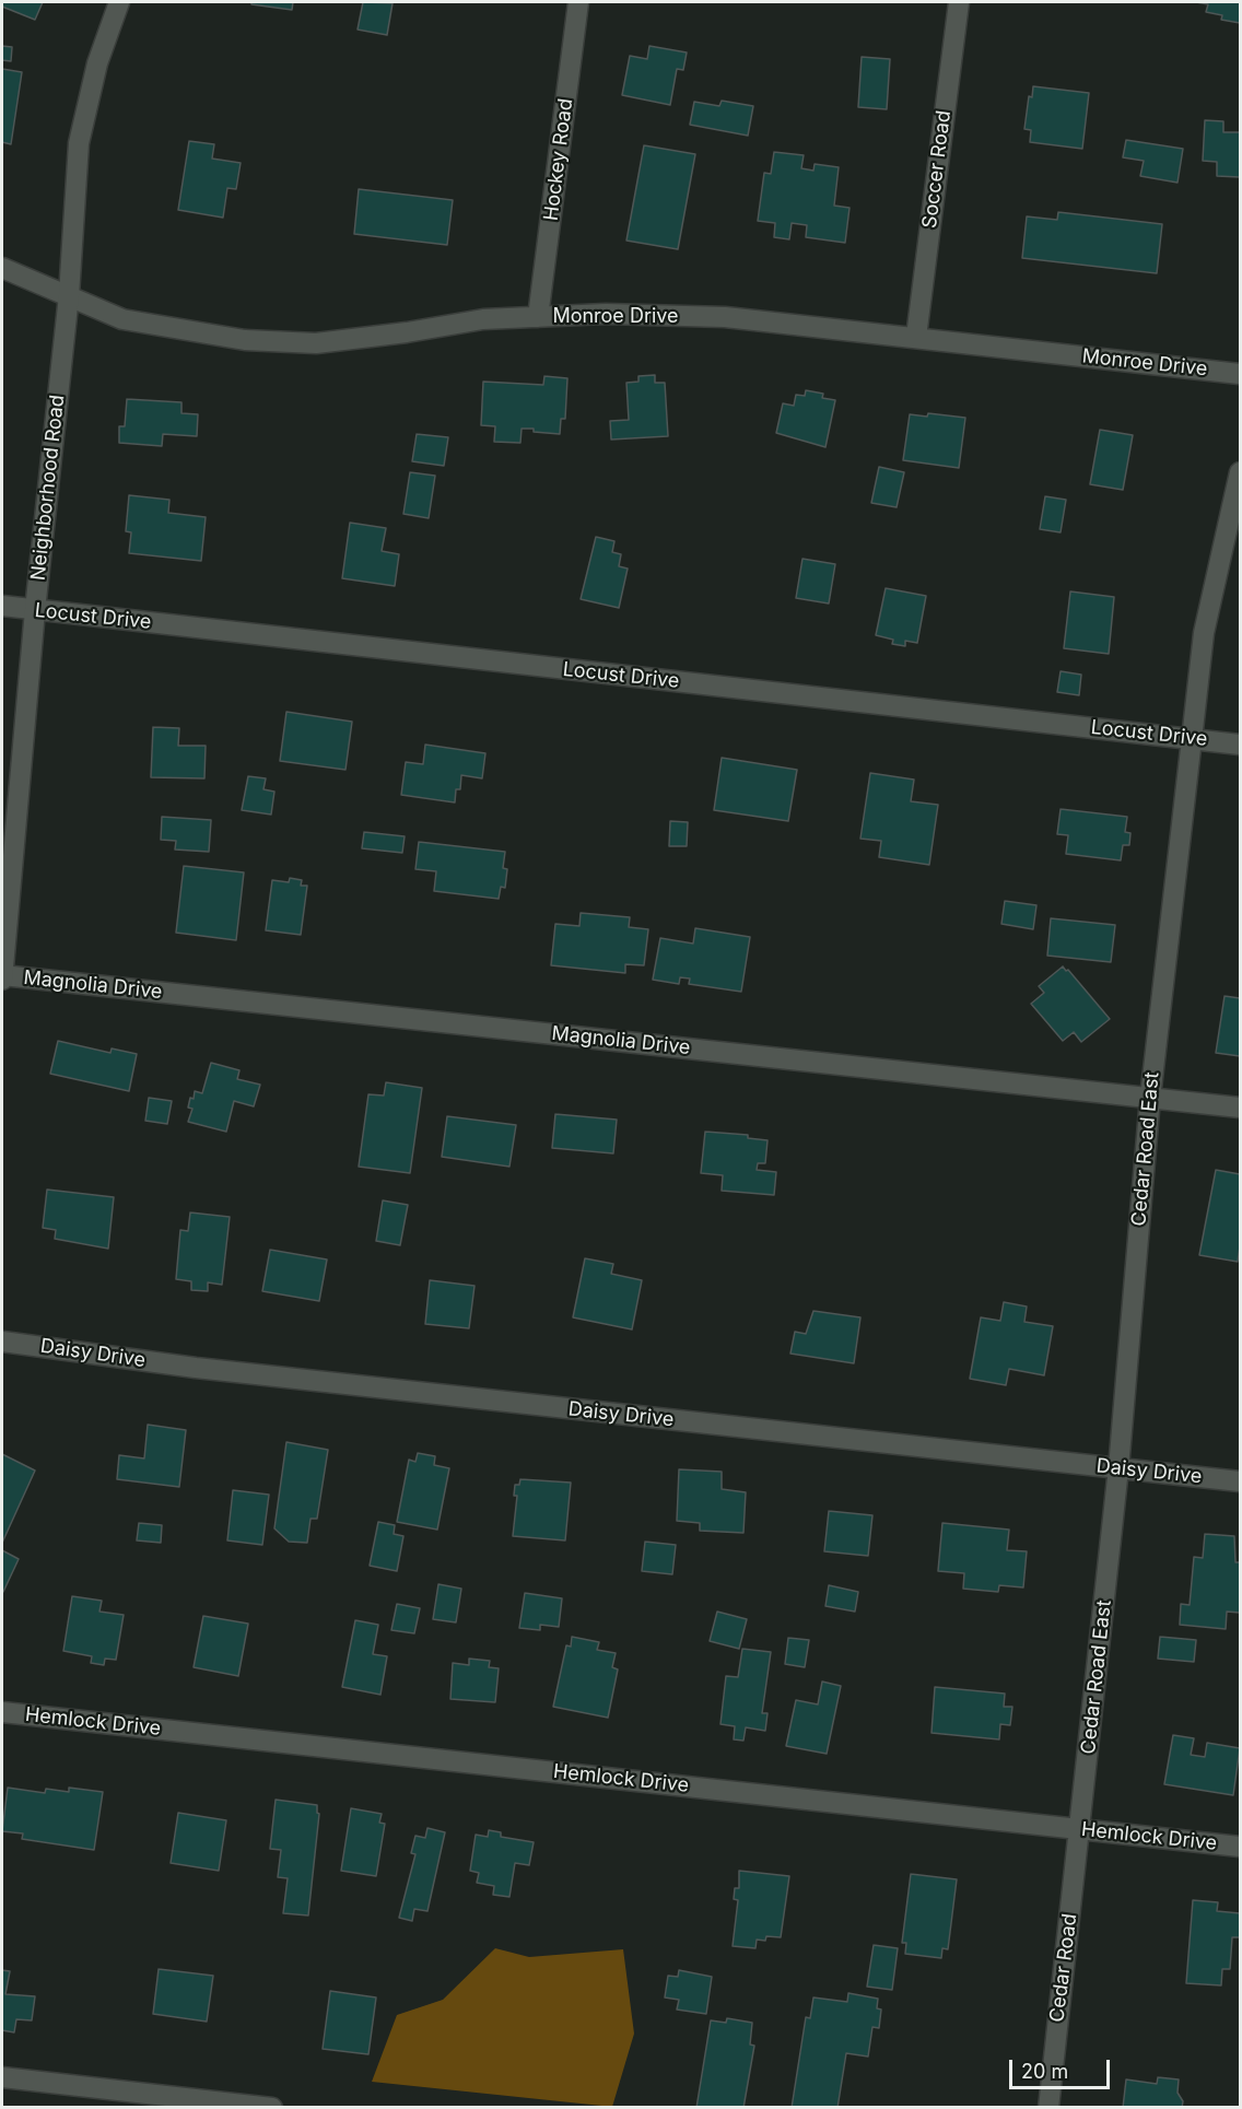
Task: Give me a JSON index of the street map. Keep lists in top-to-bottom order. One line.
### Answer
{"streets":{"street":["Hockey Road","Soccer Road","Monroe Drive","Neighborhood Road","Locust Drive","Magnolia Drive","Cedar Road East","Daisy Drive","Hemlock Drive","Cedar Road"]},"crossings":[["Hockey Road","Monroe Drive"],["Soccer Road","Monroe Drive"],["Monroe Drive","Neighborhood Road"],["Neighborhood Road","Locust Drive"],["Neighborhood Road","Magnolia Drive"],["Locust Drive","Cedar Road East"],["Magnolia Drive","Cedar Road East"],["Cedar Road East","Daisy Drive"],["Cedar Road East","Hemlock Drive"],["Cedar Road East","Cedar Road"],["Hemlock Drive","Cedar Road"]],"scale_bar":"20 m"}
